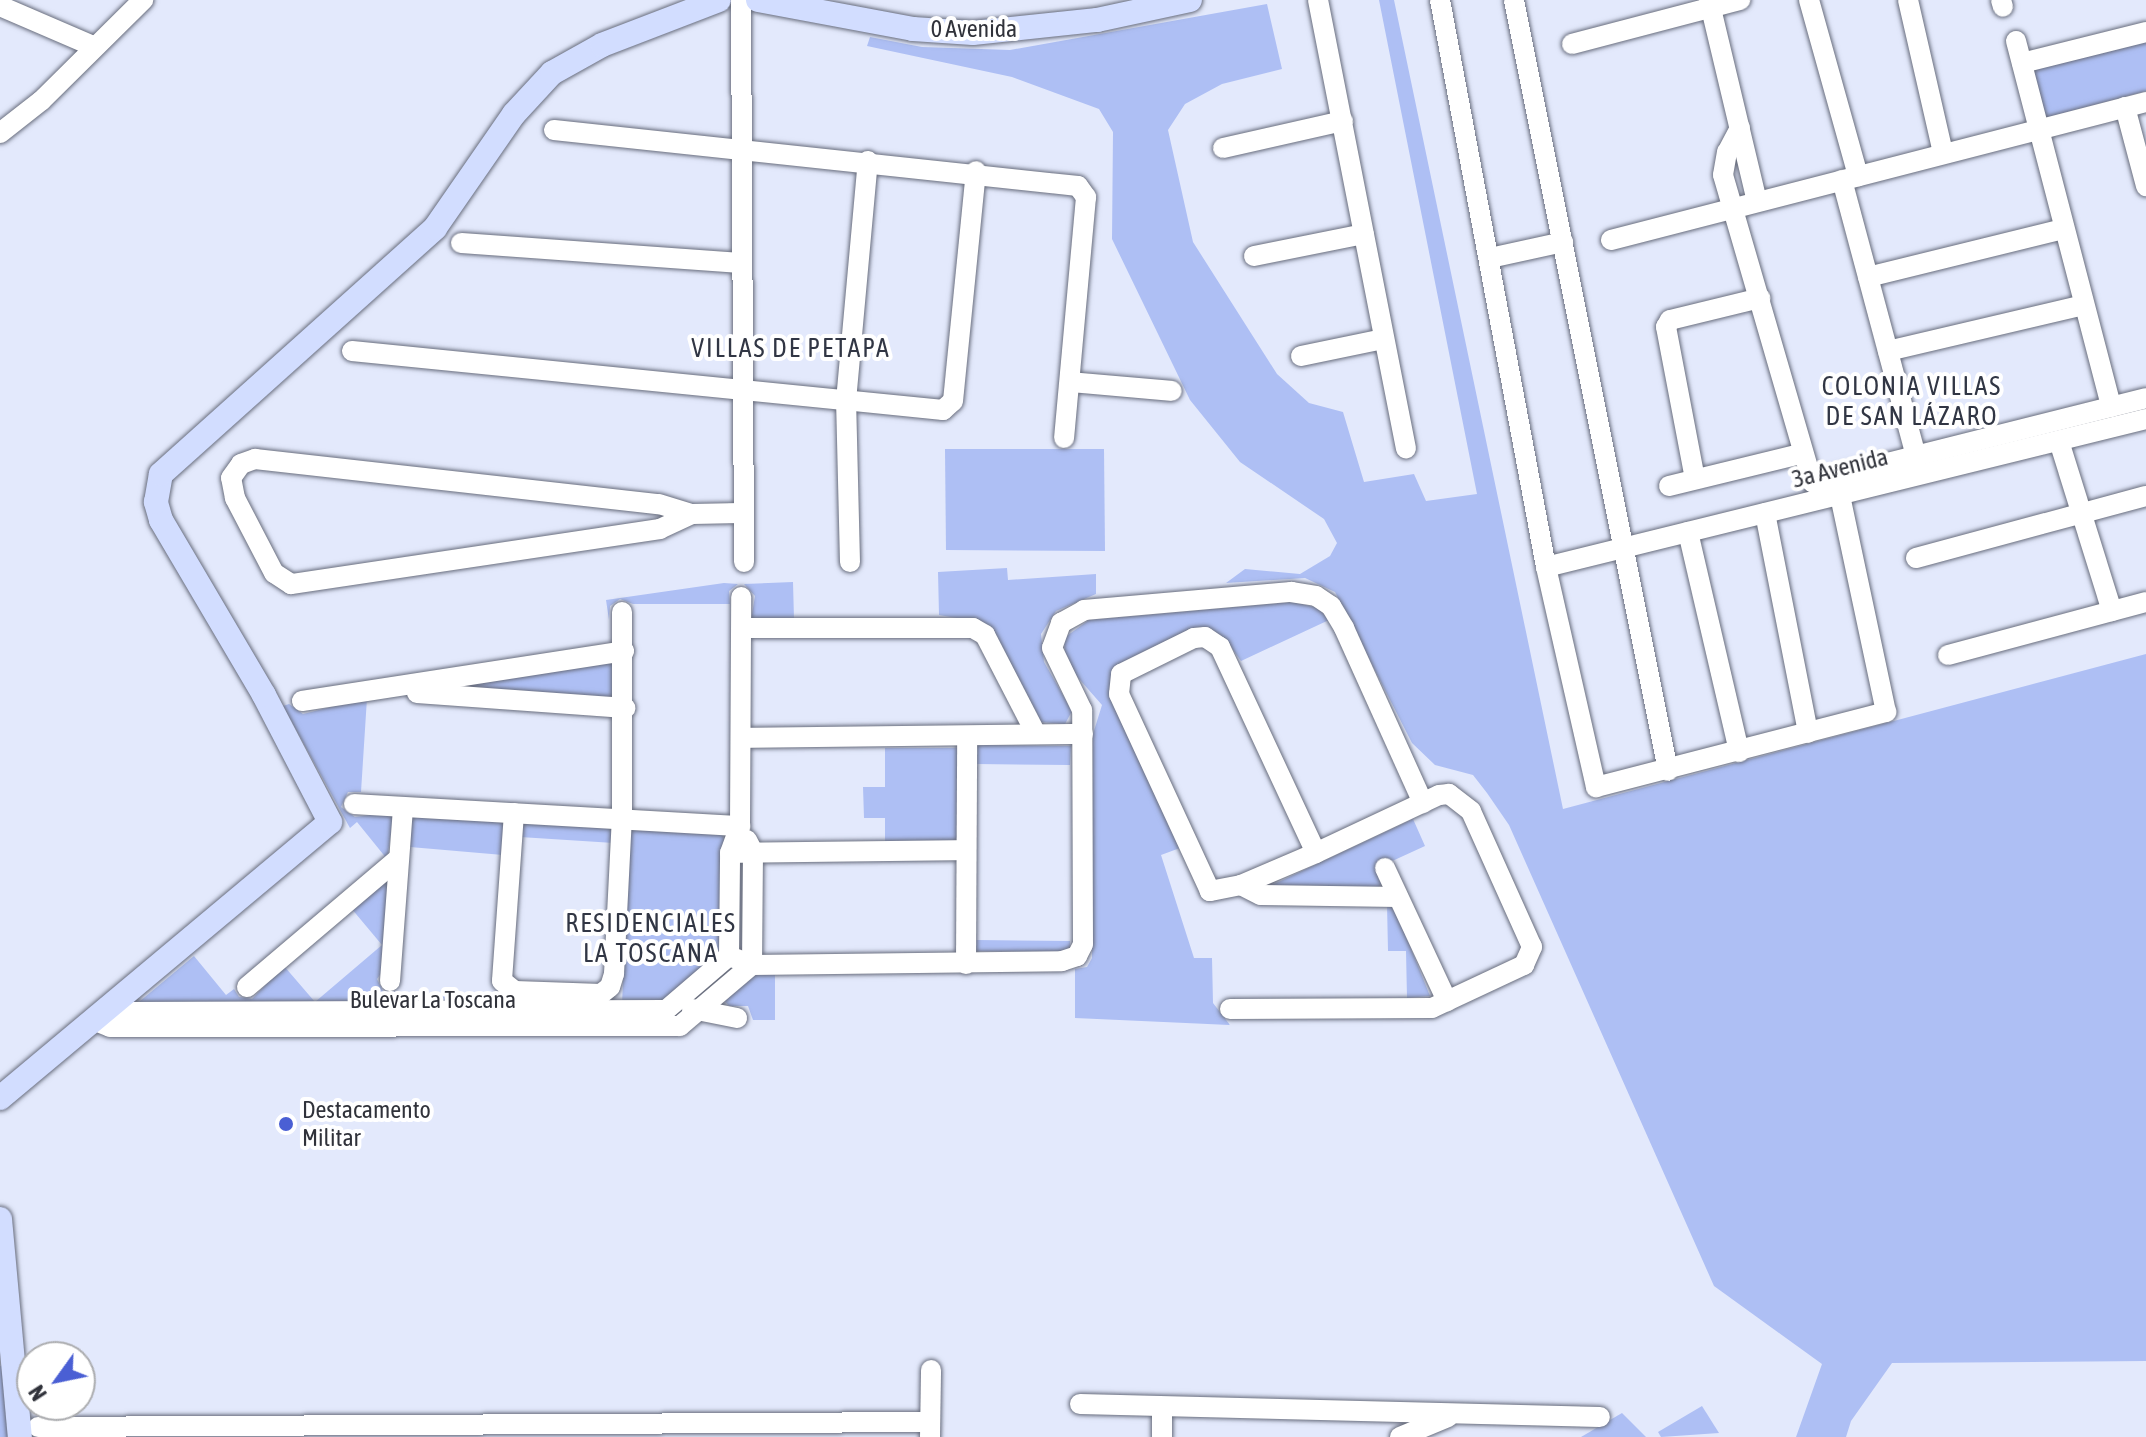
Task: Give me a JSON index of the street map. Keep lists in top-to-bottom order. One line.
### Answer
{"streets":{"main road":["0 Avenida"],"street":["3a Avenida","Bulevar La Toscana"]},"districts":["VILLAS DE PETAPA","COLONIA VILLAS DE SAN LÁZARO","RESIDENCIALES LA TOSCANA"],"places":["Destacamento Militar"],"north":"bottom left"}
